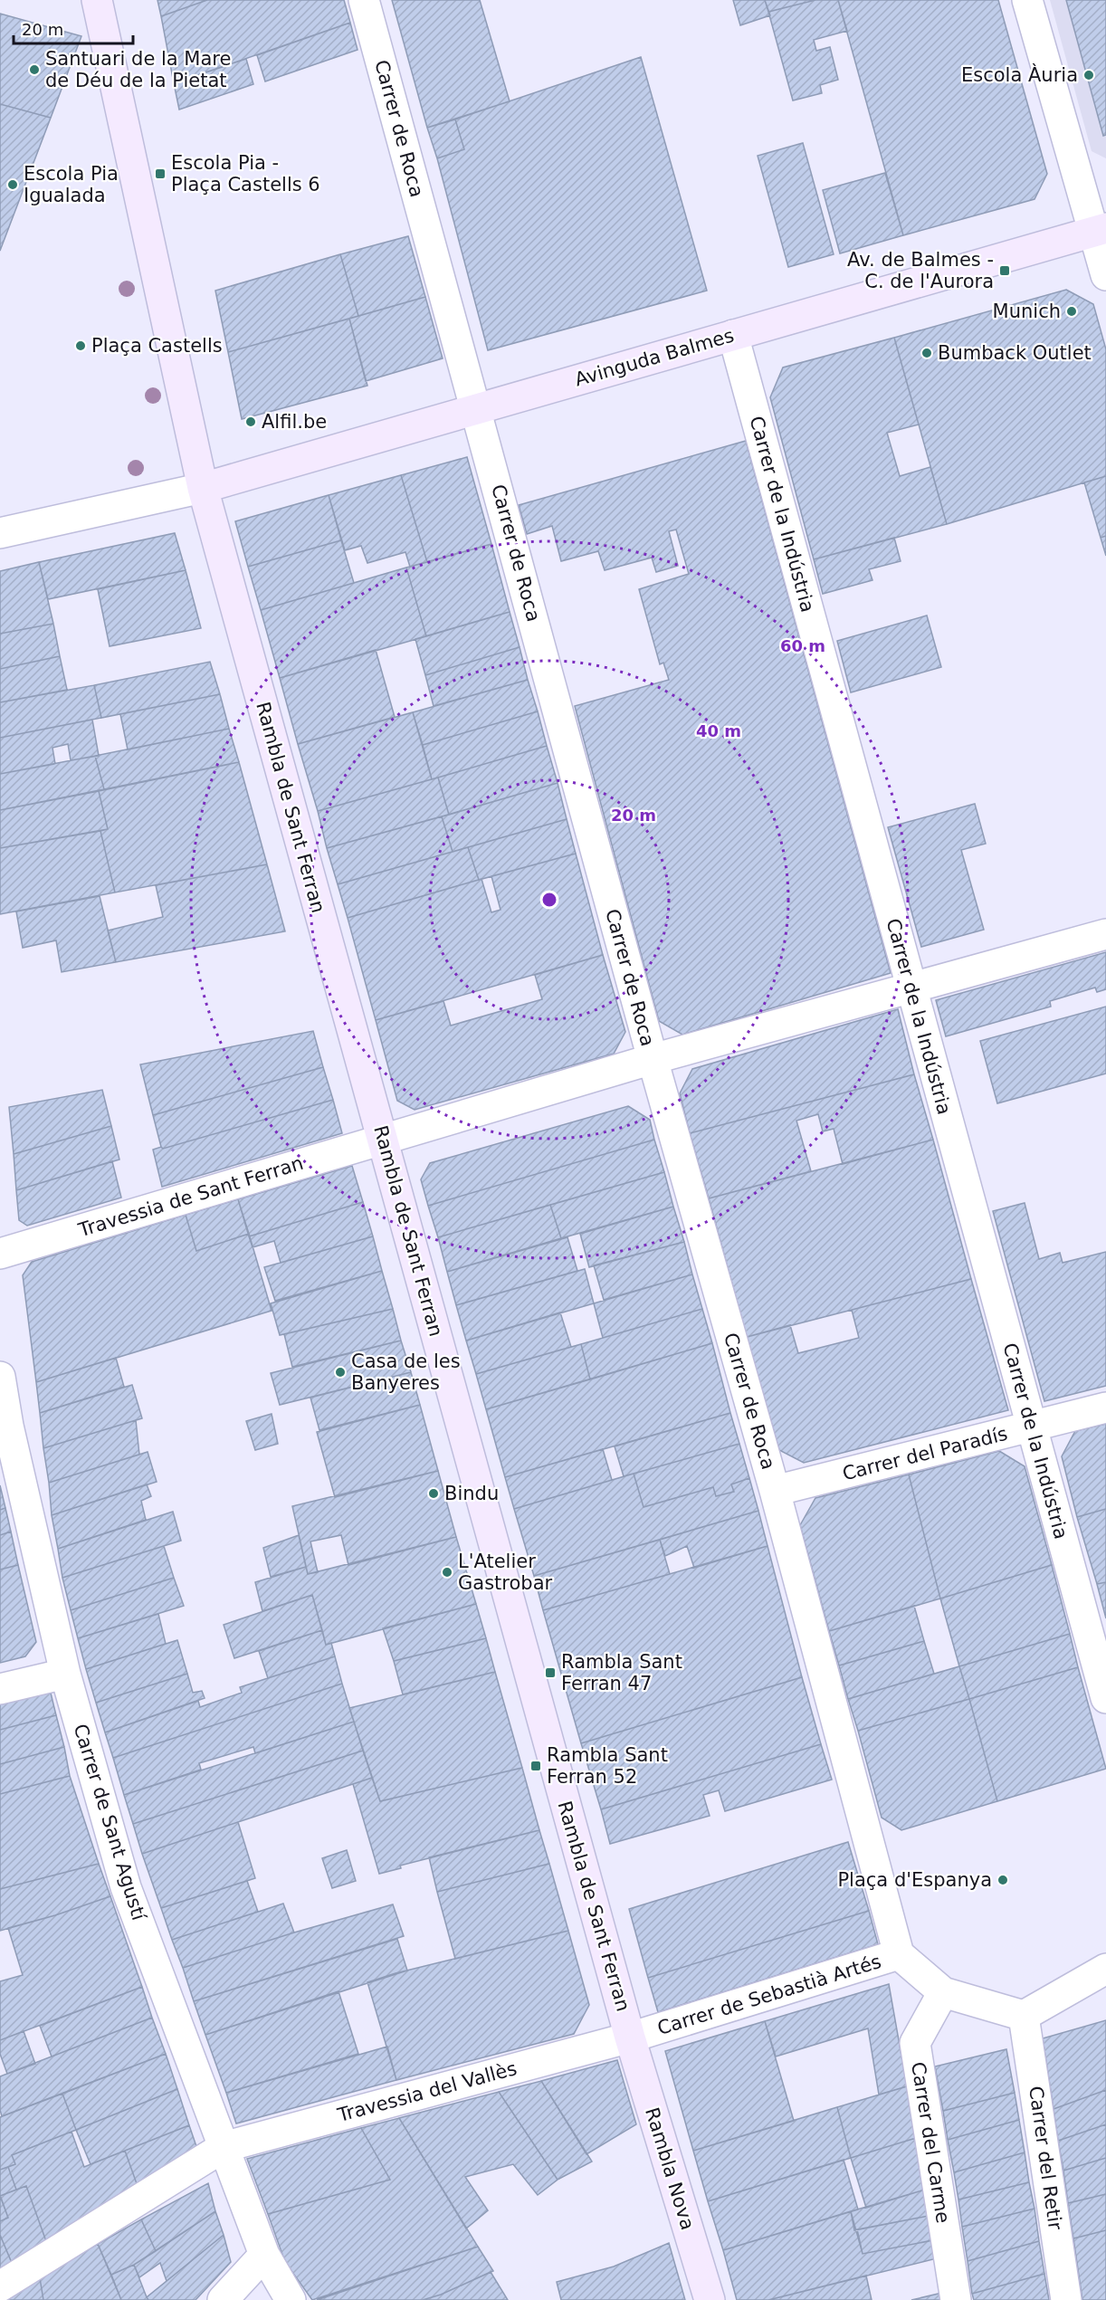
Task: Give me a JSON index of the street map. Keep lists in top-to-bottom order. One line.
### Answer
{"streets":{"street":["Carrer de Roca","Avinguda Balmes","Carrer de la Indústria","Rambla de Sant Ferran","Travessia de Sant Ferran","Carrer del Paradís","Carrer de Sant Agustí","Carrer de Sebastià Artés","Travessia del Vallès","Carrer del Carme","Carrer del Retir","Rambla Nova"]},"crossings":[["Carrer de Roca","Avinguda Balmes"],["Carrer de Roca","Travessia de Sant Ferran"],["Carrer de Roca","Carrer del Paradís"],["Carrer de Roca","Carrer de Sebastià Artés"],["Avinguda Balmes","Carrer de la Indústria"],["Avinguda Balmes","Rambla de Sant Ferran"],["Carrer de la Indústria","Travessia de Sant Ferran"],["Carrer de la Indústria","Carrer del Paradís"],["Rambla de Sant Ferran","Travessia de Sant Ferran"],["Rambla de Sant Ferran","Carrer de Sebastià Artés"],["Rambla de Sant Ferran","Travessia del Vallès"],["Rambla de Sant Ferran","Rambla Nova"],["Carrer de Sant Agustí","Travessia del Vallès"],["Carrer de Sebastià Artés","Travessia del Vallès"],["Carrer de Sebastià Artés","Carrer del Carme"],["Carrer de Sebastià Artés","Carrer del Retir"],["Carrer de Sebastià Artés","Rambla Nova"],["Travessia del Vallès","Rambla Nova"]],"places":{"other":["Santuari de la Mare de Déu de la Pietat","Escola Àuria","Escola Pia Igualada","Munich","Plaça Castells","Bumback Outlet","Alfil.be","Casa de les Banyeres","Bindu","L'Atelier Gastrobar","Plaça d'Espanya"],"transit":["Escola Pia - Plaça Castells 6","Av. de Balmes - C. de l'Aurora","Rambla Sant Ferran 47","Rambla Sant Ferran 52"]},"scale_bar":"20 m","rings":["60 m","40 m","20 m"]}
